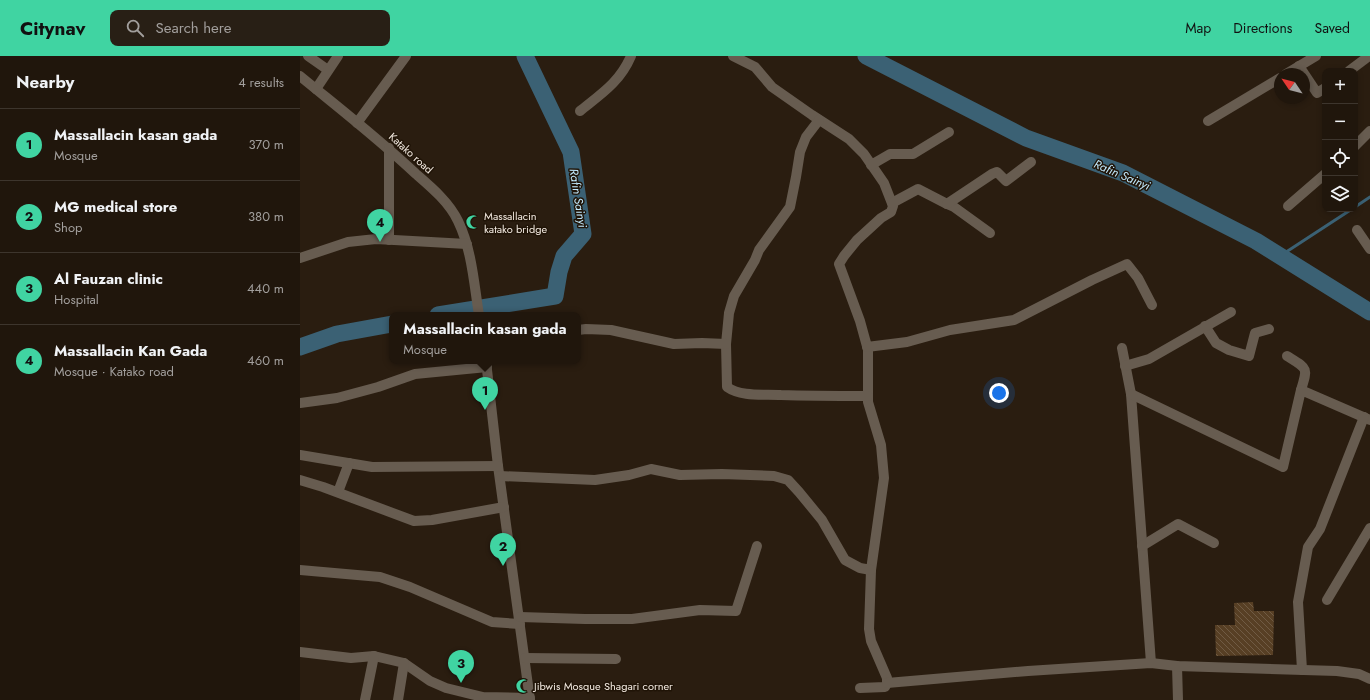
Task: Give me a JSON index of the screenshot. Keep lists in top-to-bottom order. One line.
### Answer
{"streets":{"street":["Katako road"]},"water":["Rafin Sainyi"],"places":{"mosque":["Massallacin katako bridge","Jibwis Mosque Shagari corner"]},"north":"top left","page":{"header":"Citynav","search":"Search here","nav":["Map","Directions","Saved"],"heading":["Nearby","4 results"],"map_buttons":["+","−"],"list":[{"mark":"1","name":"Massallacin kasan gada","note":"Mosque","value":"370 m"},{"mark":"2","name":"MG medical store","note":"Shop","value":"380 m"},{"mark":"3","name":"Al Fauzan clinic","note":"Hospital","value":"440 m"},{"mark":"4","name":"Massallacin Kan Gada","note":"Mosque · Katako road","value":"460 m"}],"pins":["4","1","2","3"],"popup":["Massallacin kasan gada","Mosque"]}}
